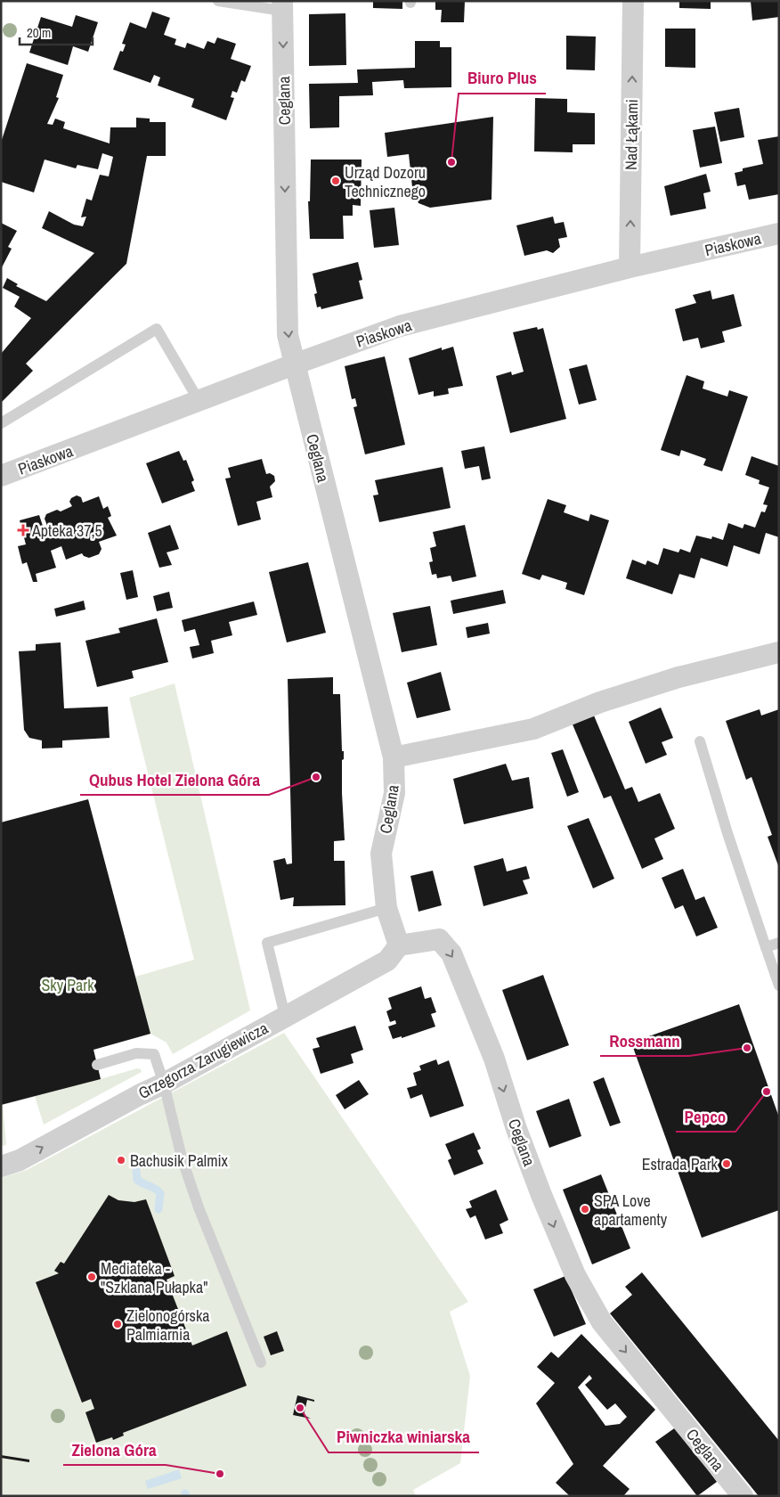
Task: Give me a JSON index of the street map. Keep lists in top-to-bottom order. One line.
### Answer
{"streets":{"street":["Ceglana","Nad Łąkami","Piaskowa","Grzegorza Zarugiewicza"]},"crossings":[["Ceglana","Piaskowa"],["Ceglana","Grzegorza Zarugiewicza"],["Nad Łąkami","Piaskowa"]],"one_way":["Ceglana","Nad Łąkami","Grzegorza Zarugiewicza"],"parks":["Sky Park"],"places":{"other":["Biuro Plus","Urząd Dozoru Technicznego","Qubus Hotel Zielona Góra","Rossmann","Pepco","Bachusik Palmix","Estrada Park","SPA Love apartamenty","Mediateka - \"Szklana Pułapka\"","Zielonogórska Palmiarnia","Piwniczka winiarska","Zielona Góra"],"health":["Apteka 37,5"]},"scale_bar":"20 m"}
